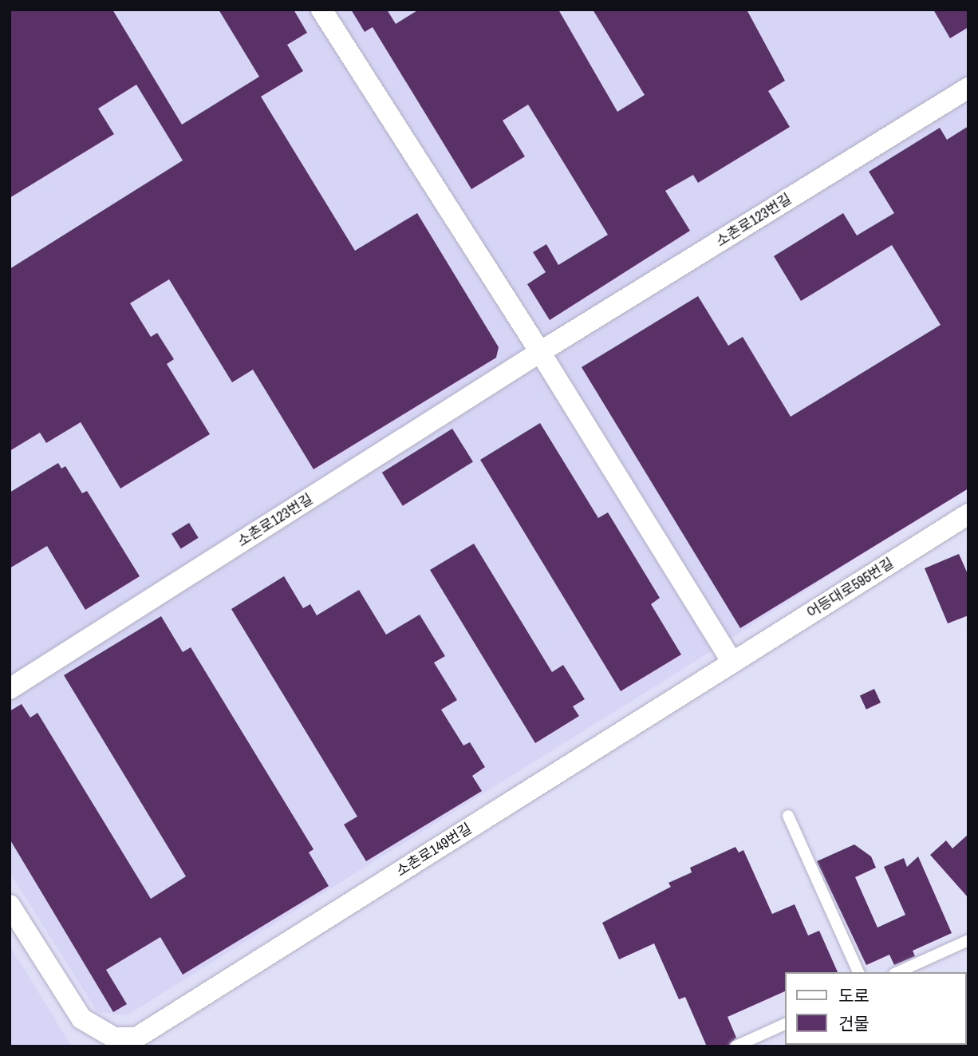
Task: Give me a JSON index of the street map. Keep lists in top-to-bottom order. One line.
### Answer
{"streets":{"street":["소촌로123번길","어등대로595번길","소촌로149번길"]},"crossings":[["어등대로595번길","소촌로149번길"]],"legend":["도로","건물"]}
